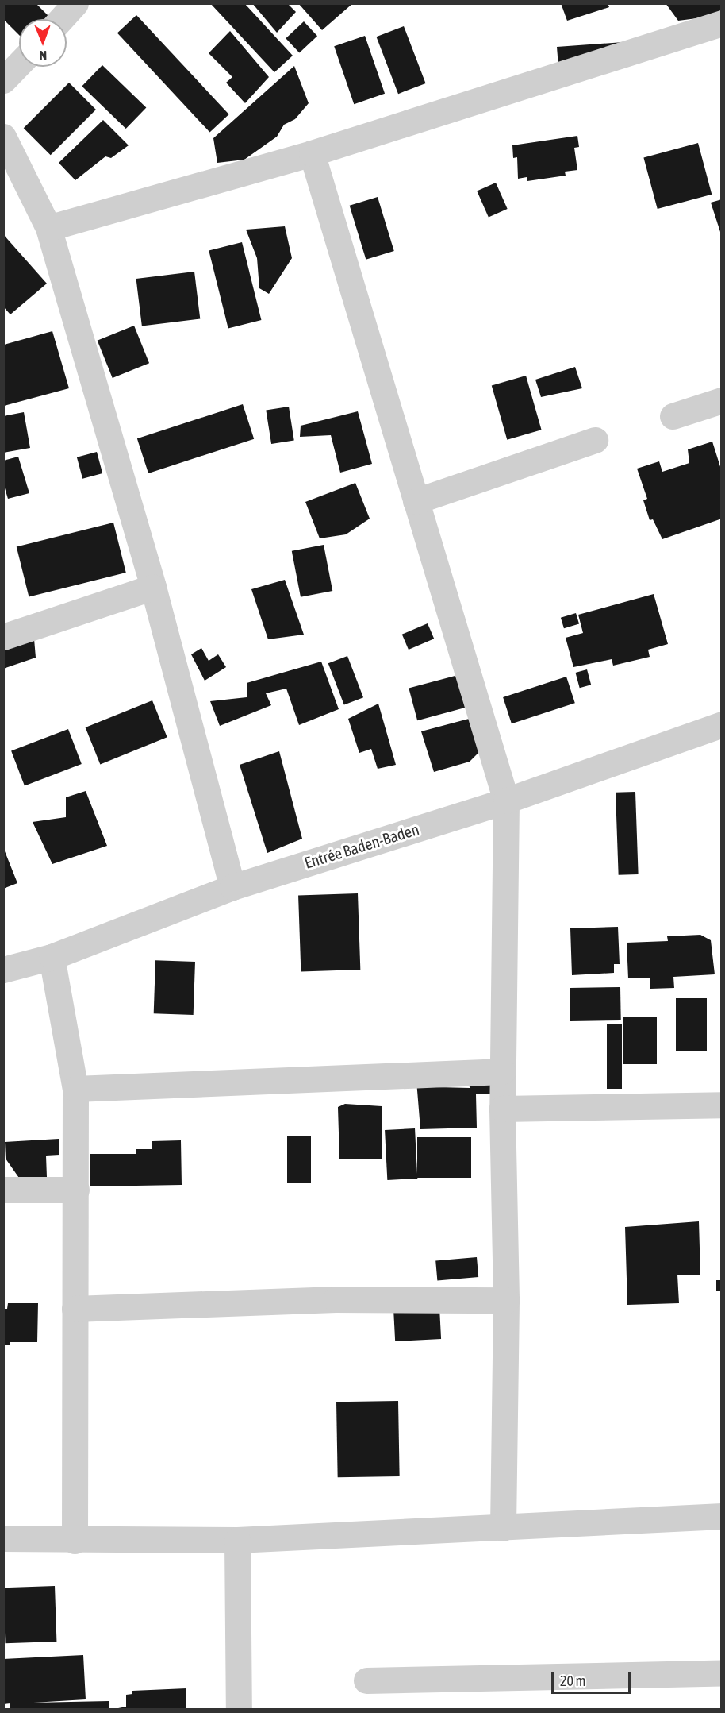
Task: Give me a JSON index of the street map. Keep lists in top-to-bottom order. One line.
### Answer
{"streets":{"street":["Entrée Baden-Baden"]},"scale_bar":"20 m","north":"bottom"}
